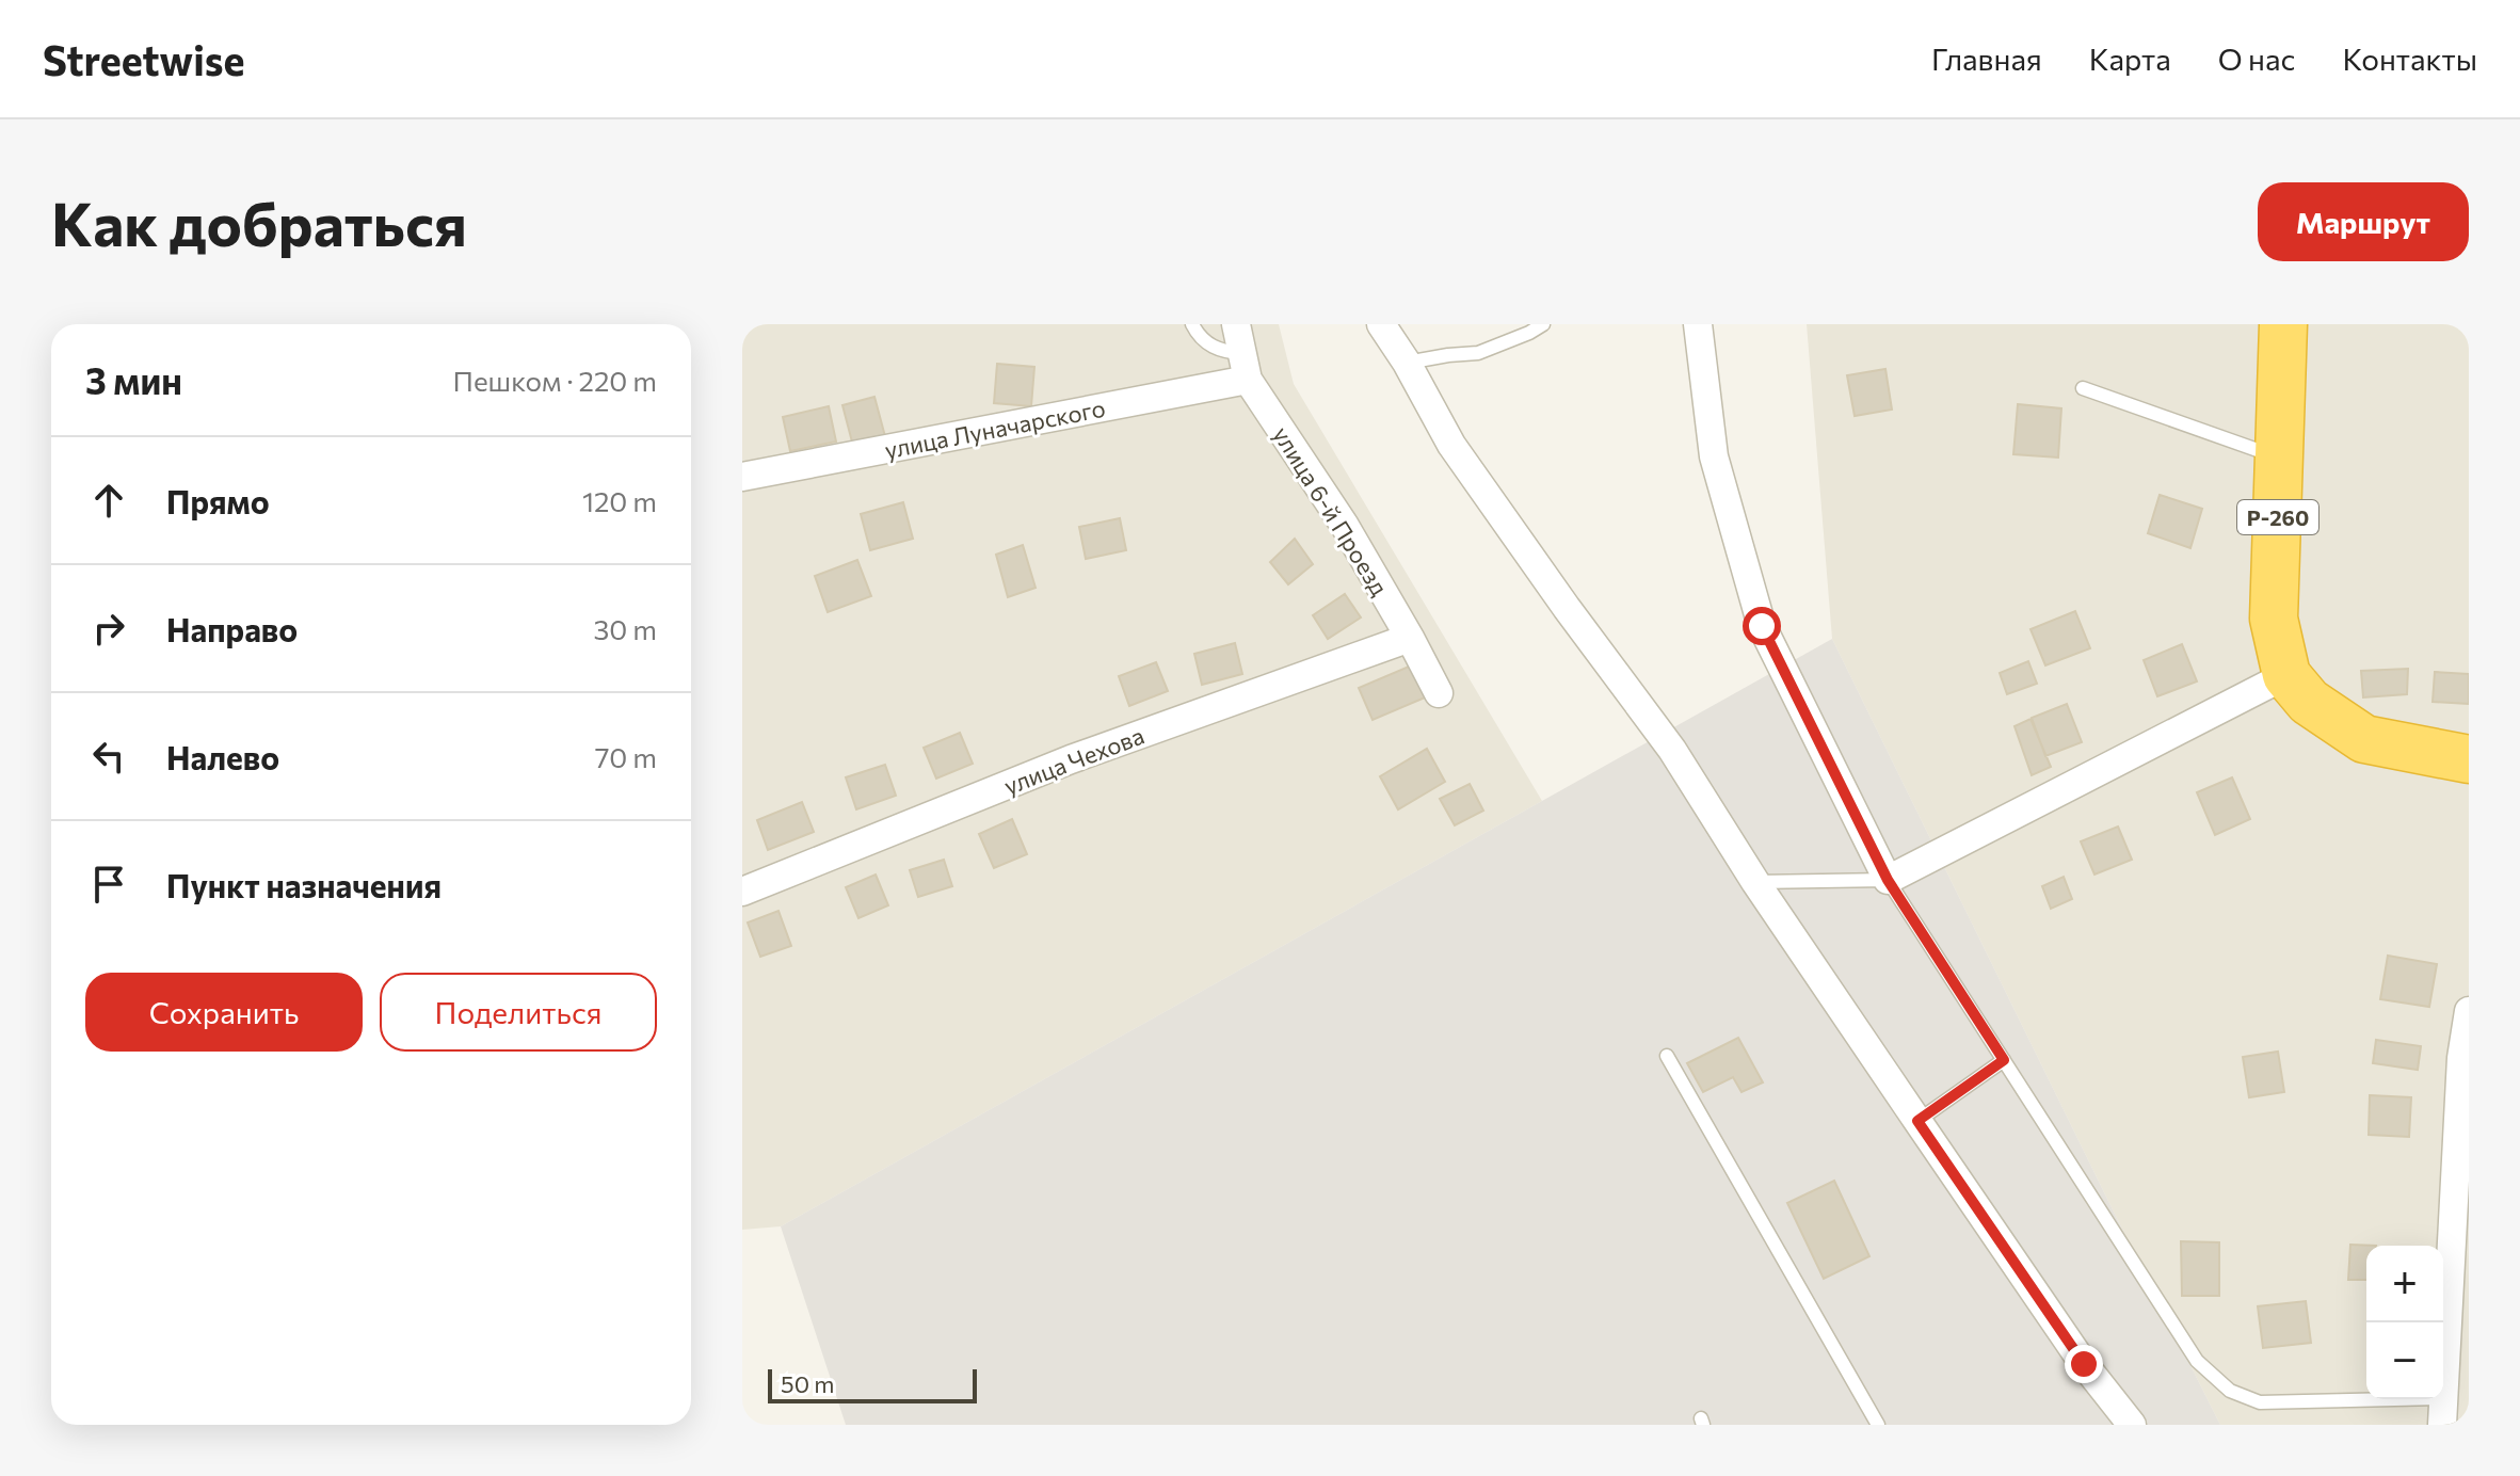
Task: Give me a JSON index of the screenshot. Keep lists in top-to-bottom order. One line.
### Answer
{"streets":{"highway":["Р-260"],"street":["улица Луначарского","улица 6-й Проезд","улица Чехова"]},"crossings":[["улица Луначарского","улица 6-й Проезд"],["улица 6-й Проезд","улица Чехова"]],"scale_bar":"50 m","page":{"header":"Streetwise","nav":["Главная","Карта","О нас","Контакты"],"buttons":["Маршрут",["Сохранить","Поделиться"]],"title":"Как добраться","heading":["3 мин","Пешком · 220 m"],"list":[["Прямо","120 m"],["Направо","30 m"],["Налево","70 m"],"Пункт назначения"],"map_buttons":["+","−"],"scale":"50 m"}}
